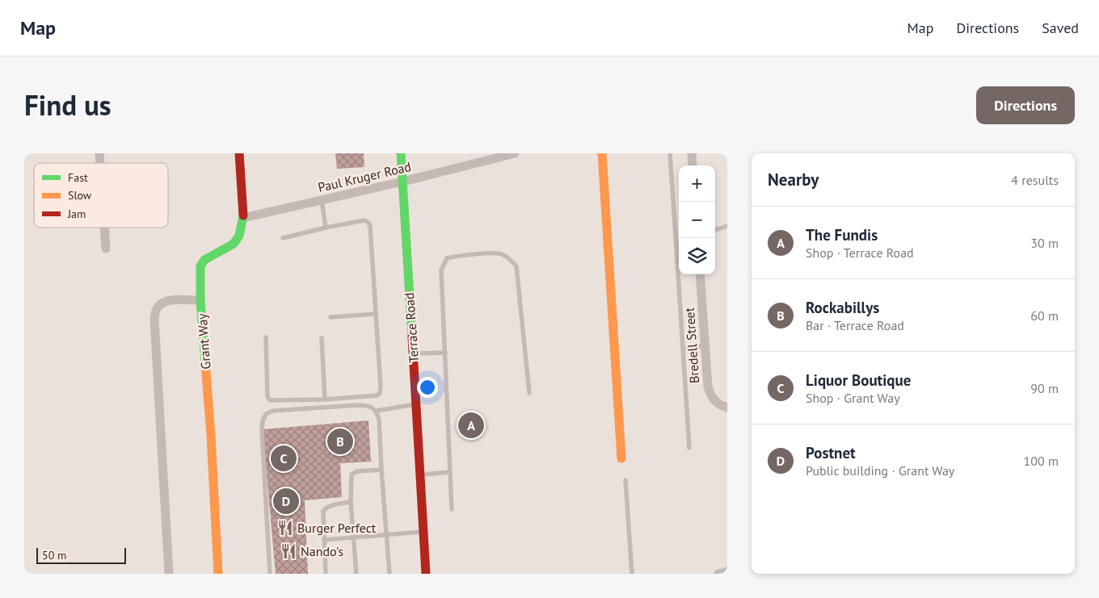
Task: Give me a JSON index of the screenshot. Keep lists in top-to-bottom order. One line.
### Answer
{"streets":{"street":["Paul Kruger Road","Terrace Road","Grant Way","Bredell Street"]},"crossings":[["Paul Kruger Road","Terrace Road"]],"places":{"restaurant":["Burger Perfect","Nando's"]},"legend":["Fast","Slow","Jam"],"scale_bar":"50 m","page":{"header":"Map","nav":["Map","Directions","Saved"],"title":"Find us","buttons":"Directions","heading":["Nearby","4 results"],"map_buttons":["+","−"],"list":[{"mark":"A","name":"The Fundis","note":"Shop · Terrace Road","value":"30 m"},{"mark":"B","name":"Rockabillys","note":"Bar · Terrace Road","value":"60 m"},{"mark":"C","name":"Liquor Boutique","note":"Shop · Grant Way","value":"90 m"},{"mark":"D","name":"Postnet","note":"Public building · Grant Way","value":"100 m"}],"pins":["A","B","C","D"],"scale":"50 m"}}
